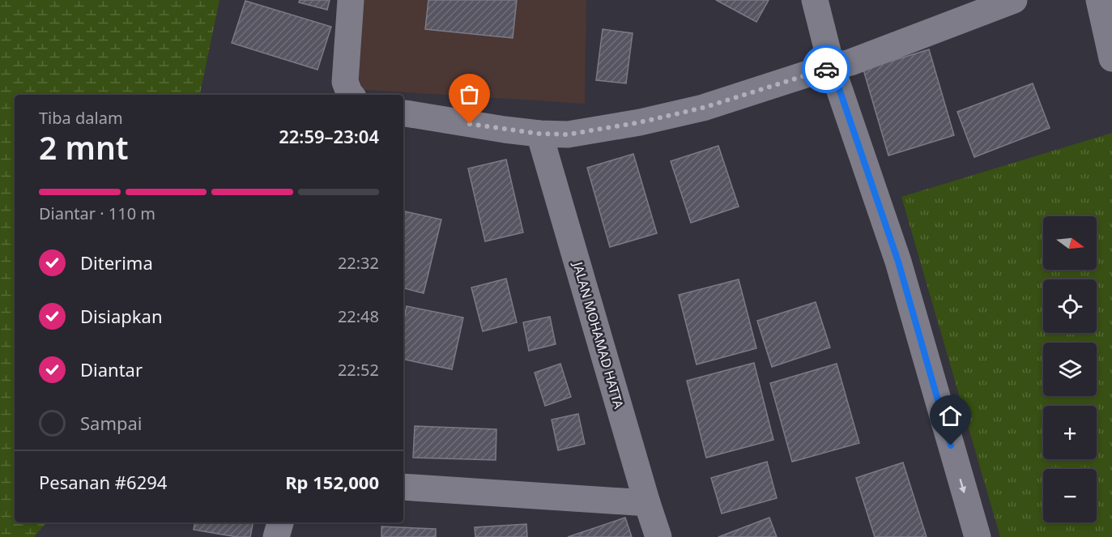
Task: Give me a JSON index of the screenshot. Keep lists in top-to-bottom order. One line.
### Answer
{"streets":{"street":["JALAN MOHAMAD HATTA"]},"north":"right","page":{"heading":["2 mnt","Tiba dalam","22:59–23:04"],"panel":["Pesanan #6294","Rp 152,000"],"bar":"Diantar · 110 m","map_buttons":["+","−"],"list":[["Diterima","22:32"],["Disiapkan","22:48"],["Diantar","22:52"],"Sampai"]}}
